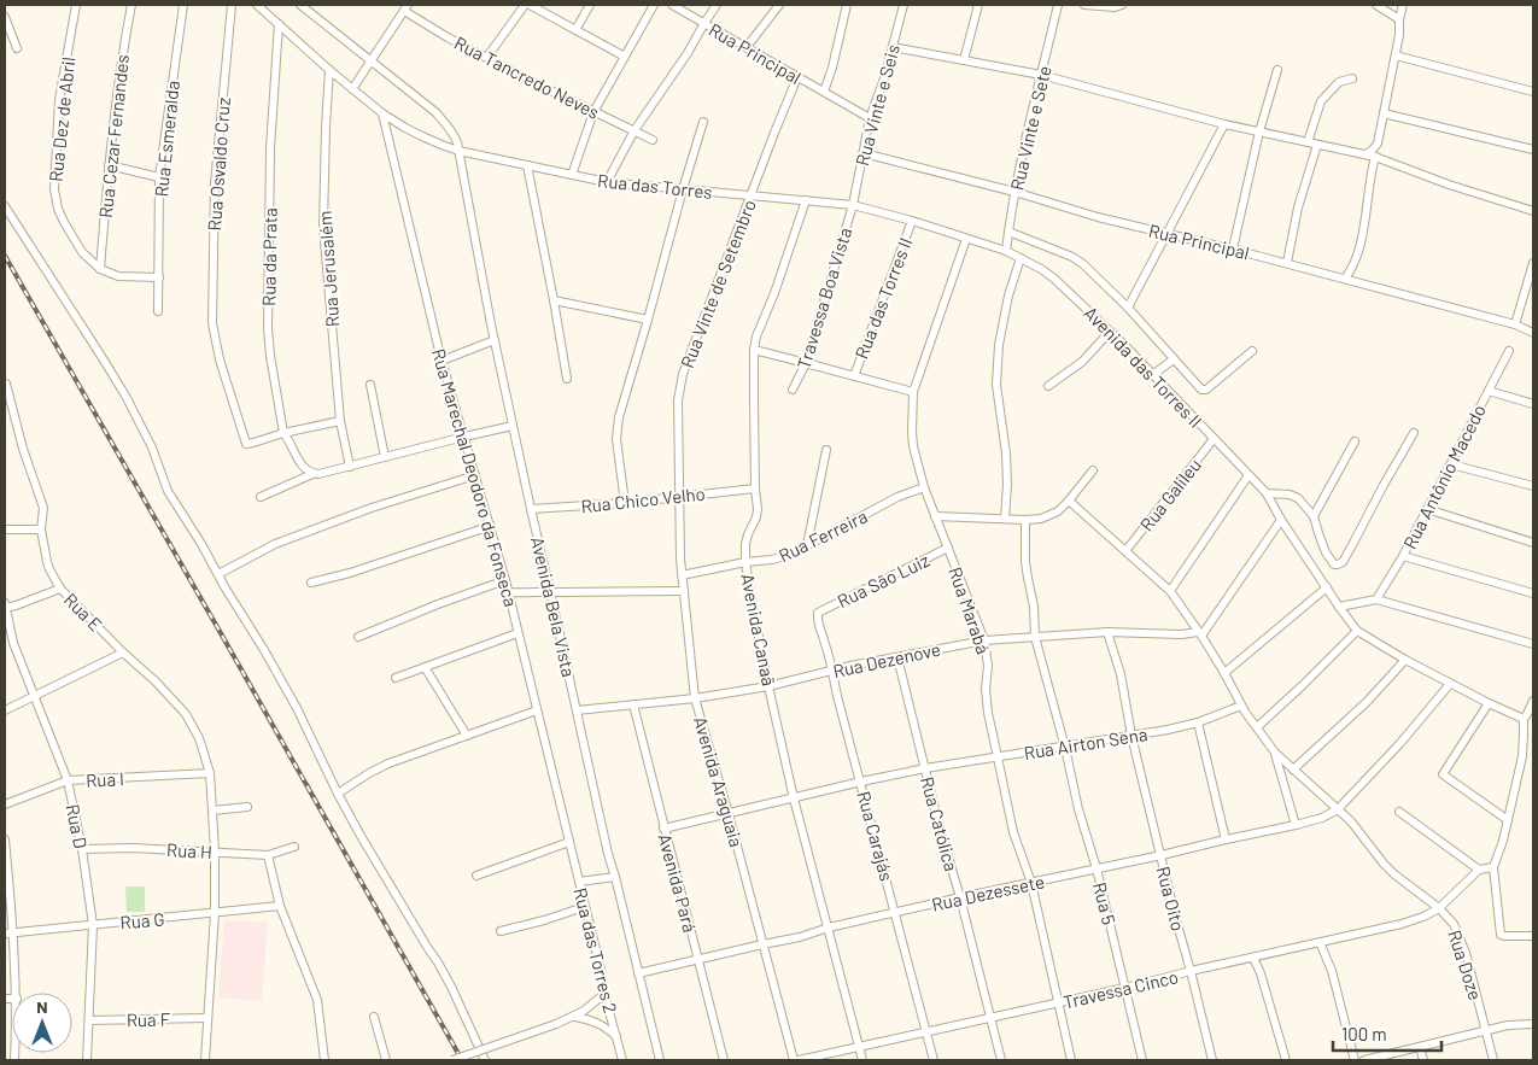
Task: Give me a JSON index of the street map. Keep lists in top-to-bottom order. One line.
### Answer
{"streets":{"street":["Rua Principal","Rua Tancredo Neves","Rua Vinte e Seis","Rua Dez de Abril","Rua Vinte e Sete","Rua Cezar Fernandes","Rua Esmeralda","Rua Osvaldo Cruz","Rua das Torres","Rua da Prata","Rua Jerusalém","Rua Vinte de Setembro","Travessa Boa Vista","Rua das Torres II","Avenida das Torres II","Rua Antônio Macedo","Rua Marechal Deodoro da Fonseca","Rua Galileu","Rua Chico Velho","Rua Ferreira","Rua São Luiz","Avenida Bela Vista","Rua Marabá","Rua E","Avenida Canaã","Rua Dezenove","Rua Airton Sena","Rua I","Avenida Araguaia","Rua Católica","Rua D","Rua Carajás","Rua H","Avenida Pará","Rua Dezessete","Rua Oito","Rua 5","Rua G","Rua das Torres 2","Rua Doze","Travessa Cinco","Rua F"]},"crossings":[["Rua Principal","Rua Vinte e Seis"],["Rua Principal","Rua Vinte e Sete"],["Rua Principal","Rua Vinte de Setembro"],["Rua Vinte e Seis","Rua das Torres"],["Rua Vinte e Seis","Travessa Boa Vista"],["Rua Vinte e Seis","Avenida das Torres II"],["Rua Dez de Abril","Rua Cezar Fernandes"],["Rua Vinte e Sete","Avenida das Torres II"],["Rua Osvaldo Cruz","Rua da Prata"],["Rua das Torres","Rua da Prata"],["Rua das Torres","Rua Jerusalém"],["Rua das Torres","Rua Vinte de Setembro"],["Rua das Torres","Travessa Boa Vista"],["Rua das Torres","Avenida das Torres II"],["Rua das Torres","Rua Marechal Deodoro da Fonseca"],["Rua das Torres","Avenida Bela Vista"],["Rua das Torres","Avenida Canaã"],["Rua Vinte de Setembro","Rua Chico Velho"],["Rua Vinte de Setembro","Avenida Araguaia"],["Travessa Boa Vista","Avenida das Torres II"],["Rua das Torres II","Avenida das Torres II"],["Avenida das Torres II","Rua Galileu"],["Avenida das Torres II","Rua Marabá"],["Rua Marechal Deodoro da Fonseca","Rua das Torres 2"],["Rua Chico Velho","Avenida Bela Vista"],["Rua Chico Velho","Avenida Canaã"],["Rua Chico Velho","Avenida Araguaia"],["Rua Ferreira","Rua Marabá"],["Rua Ferreira","Avenida Canaã"],["Rua Ferreira","Avenida Araguaia"],["Rua São Luiz","Rua Marabá"],["Rua São Luiz","Rua Carajás"],["Avenida Bela Vista","Rua Dezenove"],["Avenida Bela Vista","Rua Dezessete"],["Rua Marabá","Rua Dezenove"],["Rua Marabá","Rua Airton Sena"],["Rua Marabá","Rua Dezessete"],["Rua Marabá","Travessa Cinco"],["Rua E","Rua I"],["Rua E","Rua H"],["Rua E","Rua G"],["Rua E","Rua F"],["Avenida Canaã","Rua Dezenove"],["Avenida Canaã","Rua Airton Sena"],["Avenida Canaã","Rua Dezessete"],["Avenida Canaã","Travessa Cinco"],["Rua Dezenove","Avenida Araguaia"],["Rua Dezenove","Rua Católica"],["Rua Dezenove","Rua Carajás"],["Rua Dezenove","Avenida Pará"],["Rua Dezenove","Rua Oito"],["Rua Dezenove","Rua 5"],["Rua Airton Sena","Avenida Araguaia"],["Rua Airton Sena","Rua Católica"],["Rua Airton Sena","Rua Carajás"],["Rua Airton Sena","Avenida Pará"],["Rua Airton Sena","Rua Oito"],["Rua Airton Sena","Rua 5"],["Rua I","Rua D"],["Avenida Araguaia","Rua Dezessete"],["Avenida Araguaia","Travessa Cinco"],["Rua Católica","Rua Dezessete"],["Rua Católica","Travessa Cinco"],["Rua D","Rua H"],["Rua D","Rua G"],["Rua D","Rua F"],["Rua Carajás","Rua Dezessete"],["Rua Carajás","Travessa Cinco"],["Avenida Pará","Rua Dezessete"],["Rua Dezessete","Rua Oito"],["Rua Dezessete","Rua 5"],["Rua Dezessete","Rua Doze"],["Rua Oito","Travessa Cinco"],["Rua 5","Travessa Cinco"],["Rua Doze","Travessa Cinco"]],"scale_bar":"100 m","north":"top"}
